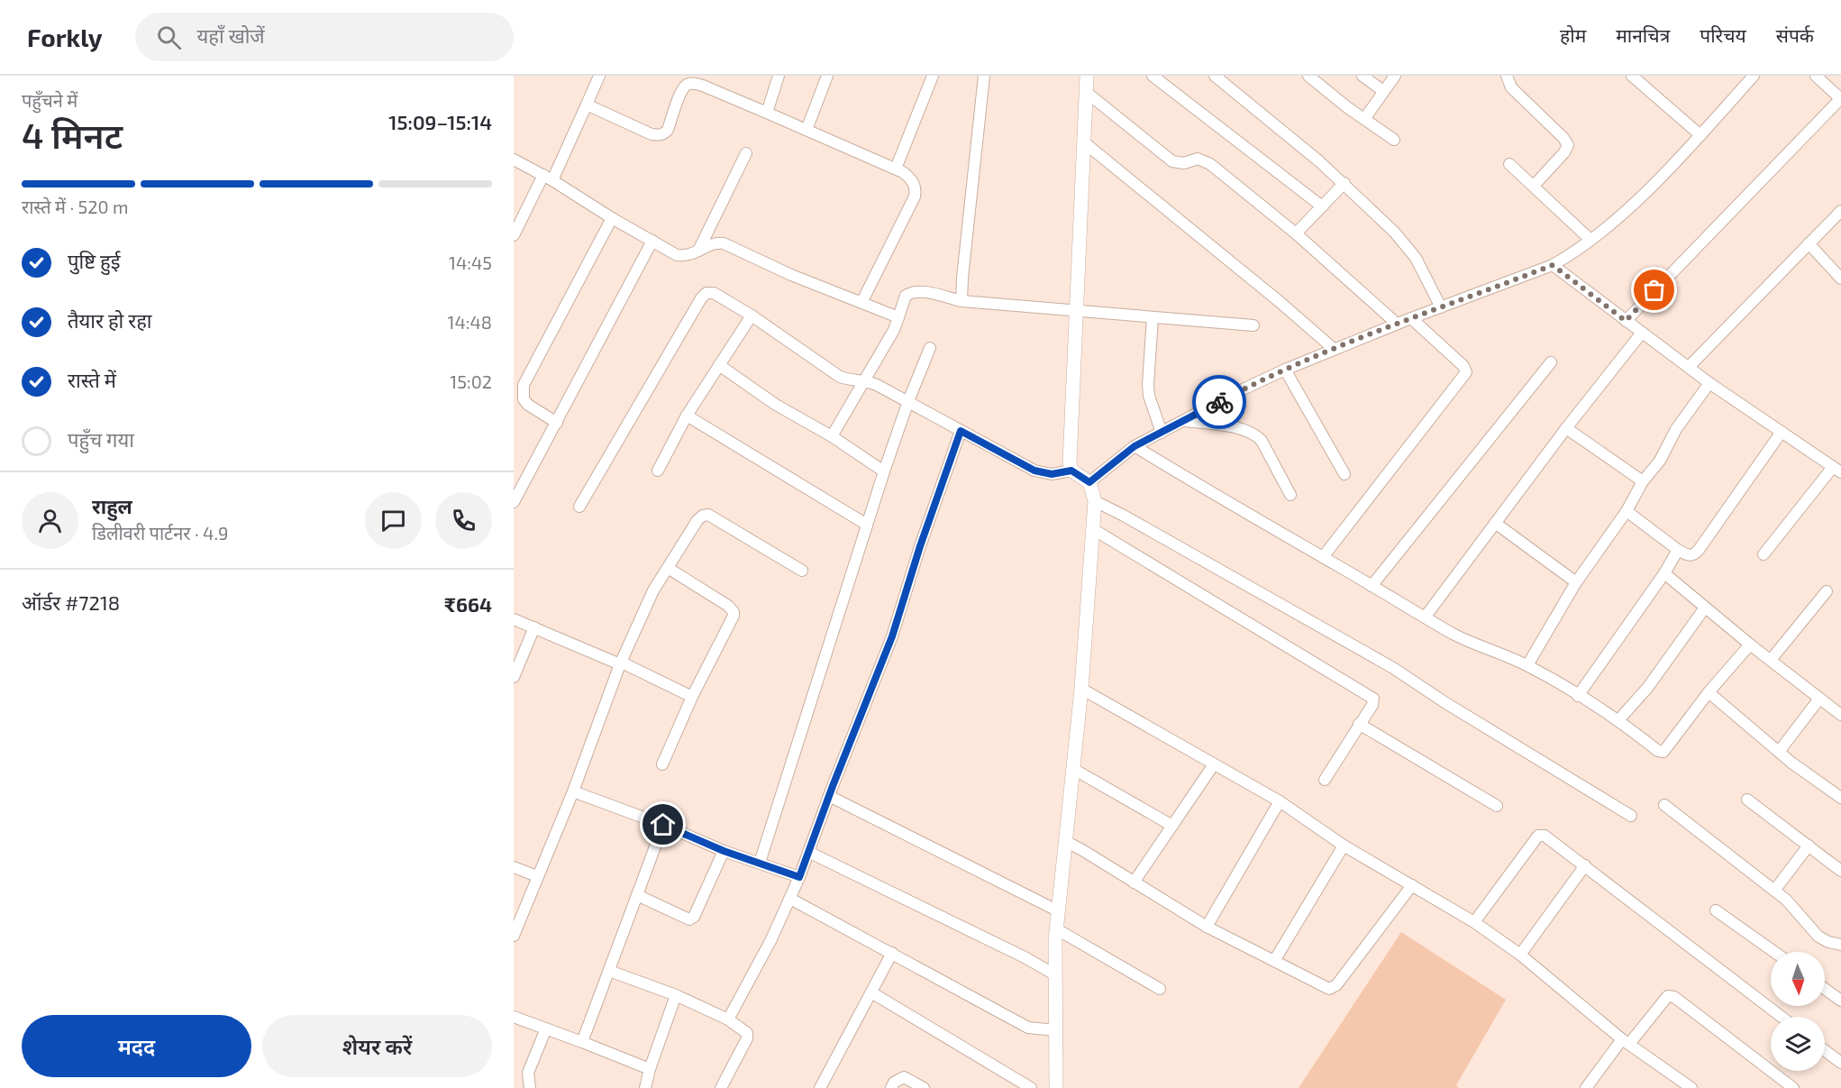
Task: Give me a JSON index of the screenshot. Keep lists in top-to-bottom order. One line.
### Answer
{"north":"bottom","page":{"header":"Forkly","search":"यहाँ खोजें","nav":["होम","मानचित्र","परिचय","संपर्क"],"heading":["4 मिनट","पहुँचने में","15:09–15:14"],"panel":["राहुल","डिलीवरी पार्टनर · 4.9","ऑर्डर #7218","₹664"],"bar":"रास्ते में · 520 m","list":[["पुष्टि हुई","14:45"],["तैयार हो रहा","14:48"],["रास्ते में","15:02"],"पहुँच गया"],"buttons":["मदद","शेयर करें"]}}
